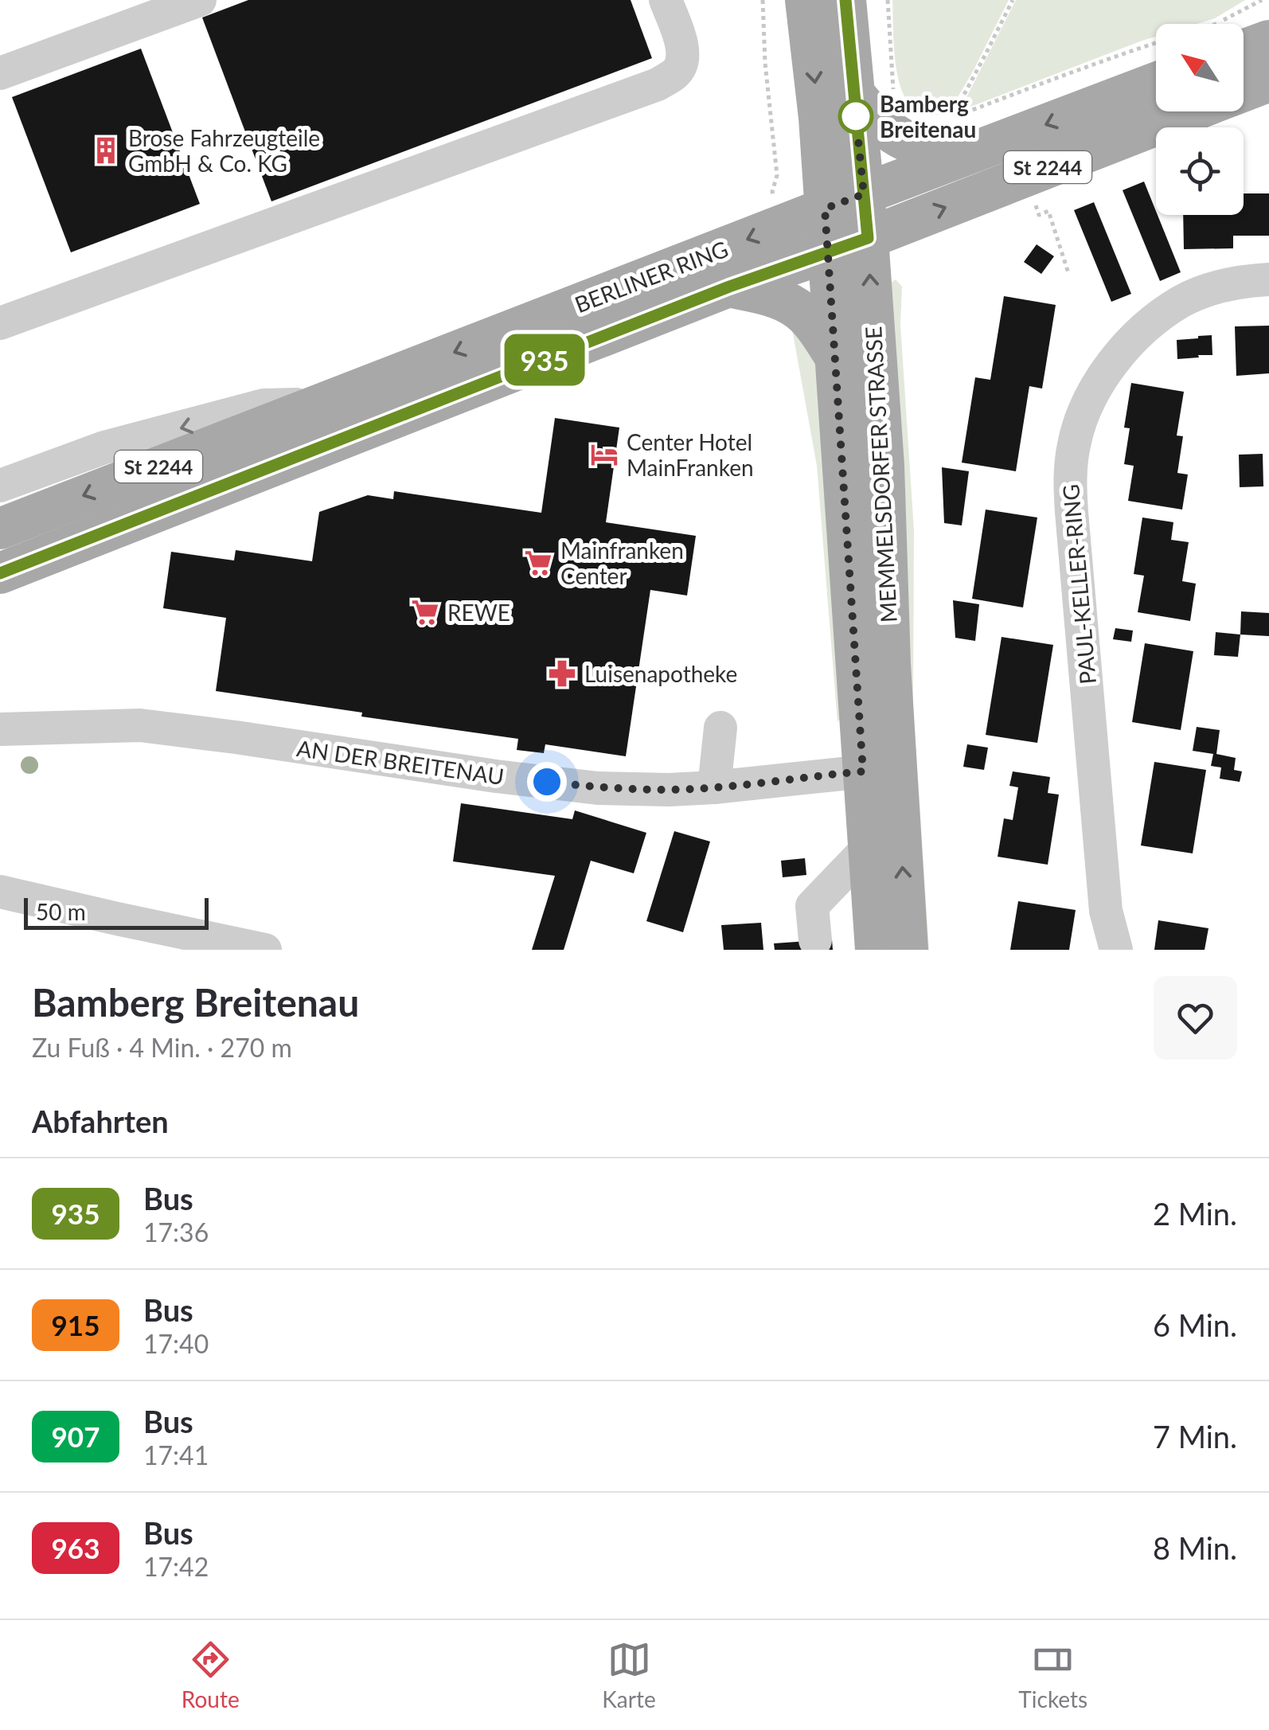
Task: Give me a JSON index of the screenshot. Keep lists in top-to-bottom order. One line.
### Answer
{"streets":{"main road":["St 2244","BERLINER RING","MEMMELSDORFER STRASSE"],"street":["PAUL-KELLER-RING","AN DER BREITENAU"]},"crossings":[["BERLINER RING","MEMMELSDORFER STRASSE"],["MEMMELSDORFER STRASSE","AN DER BREITENAU"]],"places":{"other":["Bamberg Breitenau"],"building":["Brose Fahrzeugteile GmbH & Co. KG"],"hotel":["Center Hotel MainFranken"],"supermarket":["Mainfranken Center","REWE"],"pharmacy":["Luisenapotheke"]},"lines":["bus line 935"],"scale_bar":"50 m","north":"top left","page":{"on_map":"935","scale":"50 m","heading":[["Bamberg Breitenau","Zu Fuß · 4 Min. · 270 m"],"Abfahrten"],"list":[{"mark":"935","name":"Bus","note":"17:36","value":"2 Min."},{"mark":"915","name":"Bus","note":"17:40","value":"6 Min."},{"mark":"907","name":"Bus","note":"17:41","value":"7 Min."},{"mark":"963","name":"Bus","note":"17:42","value":"8 Min."}],"tabs":["Route","Karte","Tickets"]}}
